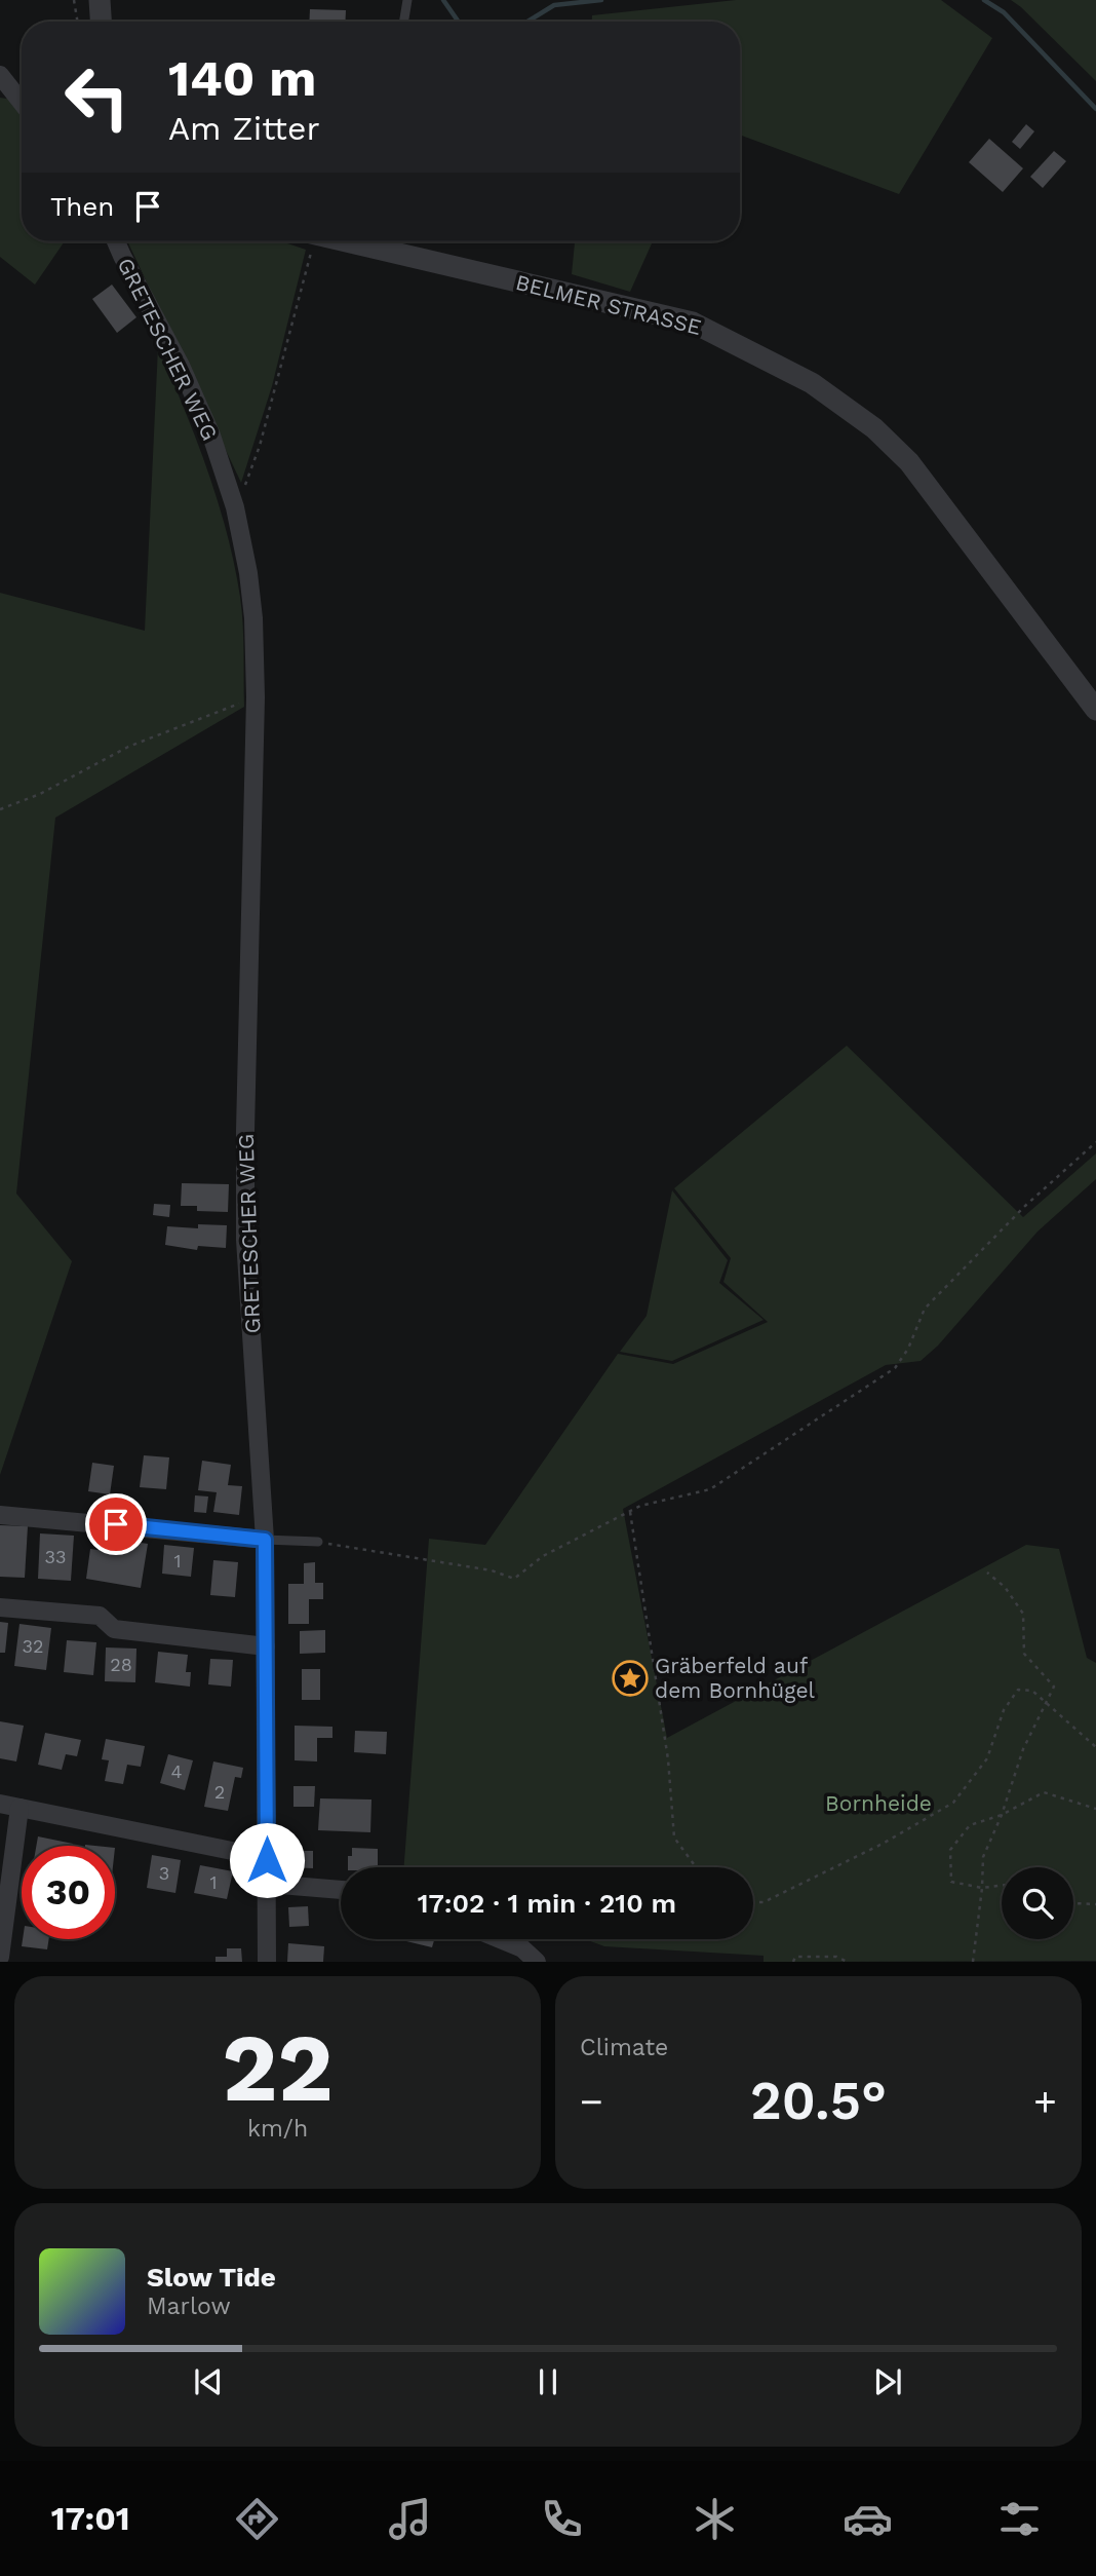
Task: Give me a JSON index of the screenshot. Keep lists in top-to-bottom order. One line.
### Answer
{"streets":{"street":["BELMER STRASSE","GRETESCHER WEG"]},"parks":["Bornheide"],"places":{"place":["Gräberfeld auf dem Bornhügel"]},"house_numbers":["33","1","32","28","4","2","3","1"],"page":{"turn":["140 m","Am Zitter"],"then":"Then","limit":"30","trip":"17:02 · 1 min · 210 m","tile":[["22","km/h"],"Climate"],"heat":["−","20.5°","+"],"song":["Slow Tide","Marlow"],"tabs":"17:01"}}
